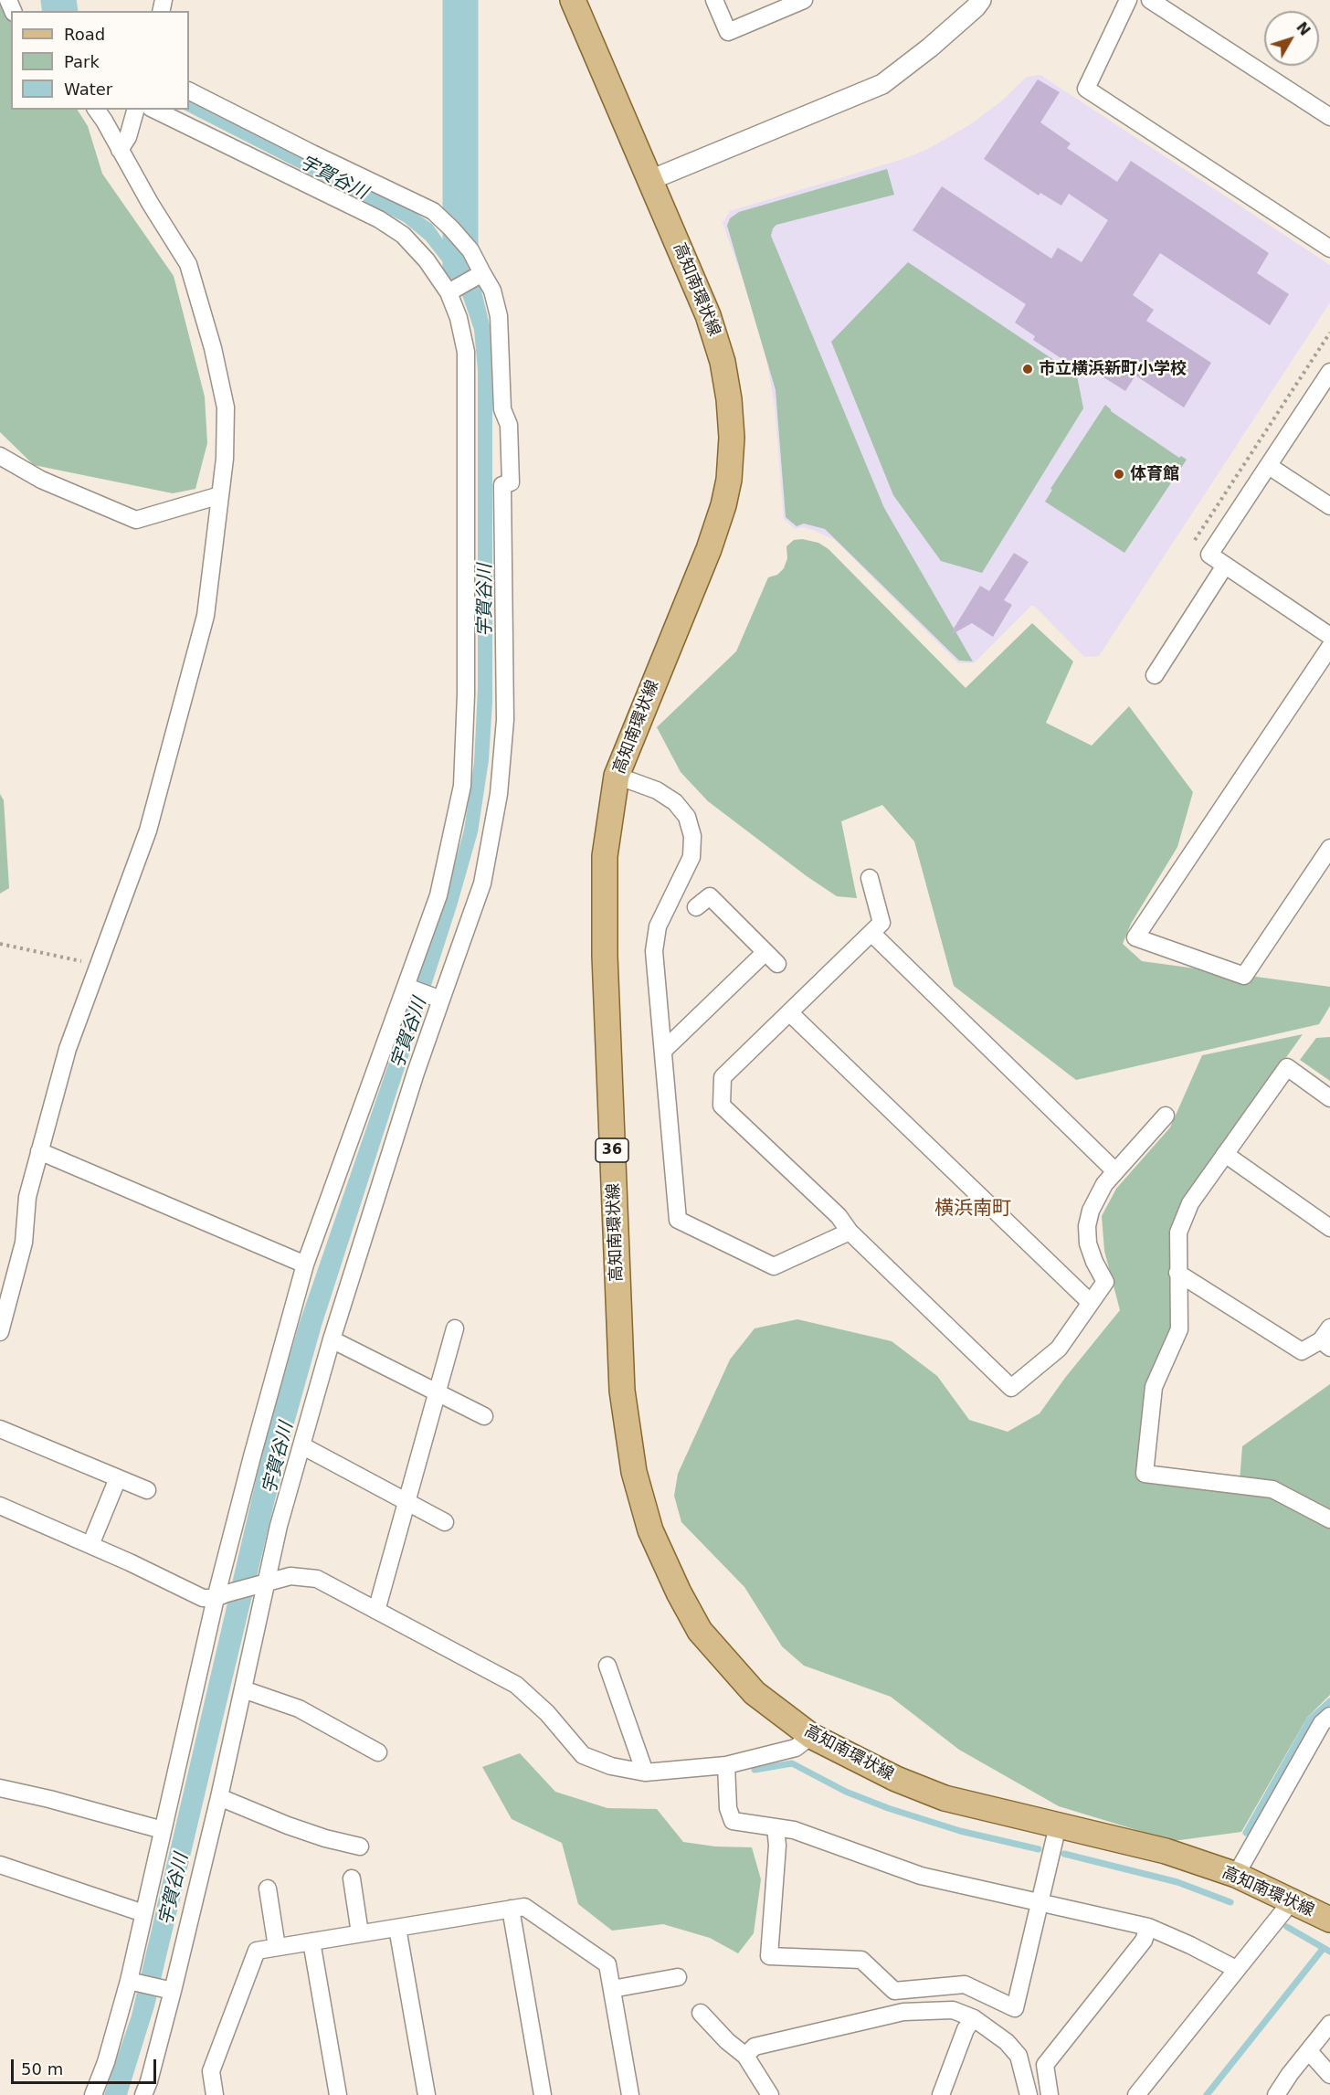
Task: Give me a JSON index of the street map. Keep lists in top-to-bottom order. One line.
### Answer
{"streets":{"main road":["高知南環状線","36"]},"districts":["横浜南町"],"water":["宇賀谷川"],"places":["市立横浜新町小学校","体育館"],"legend":["Road","Park","Water"],"scale_bar":"50 m","north":"top right"}
